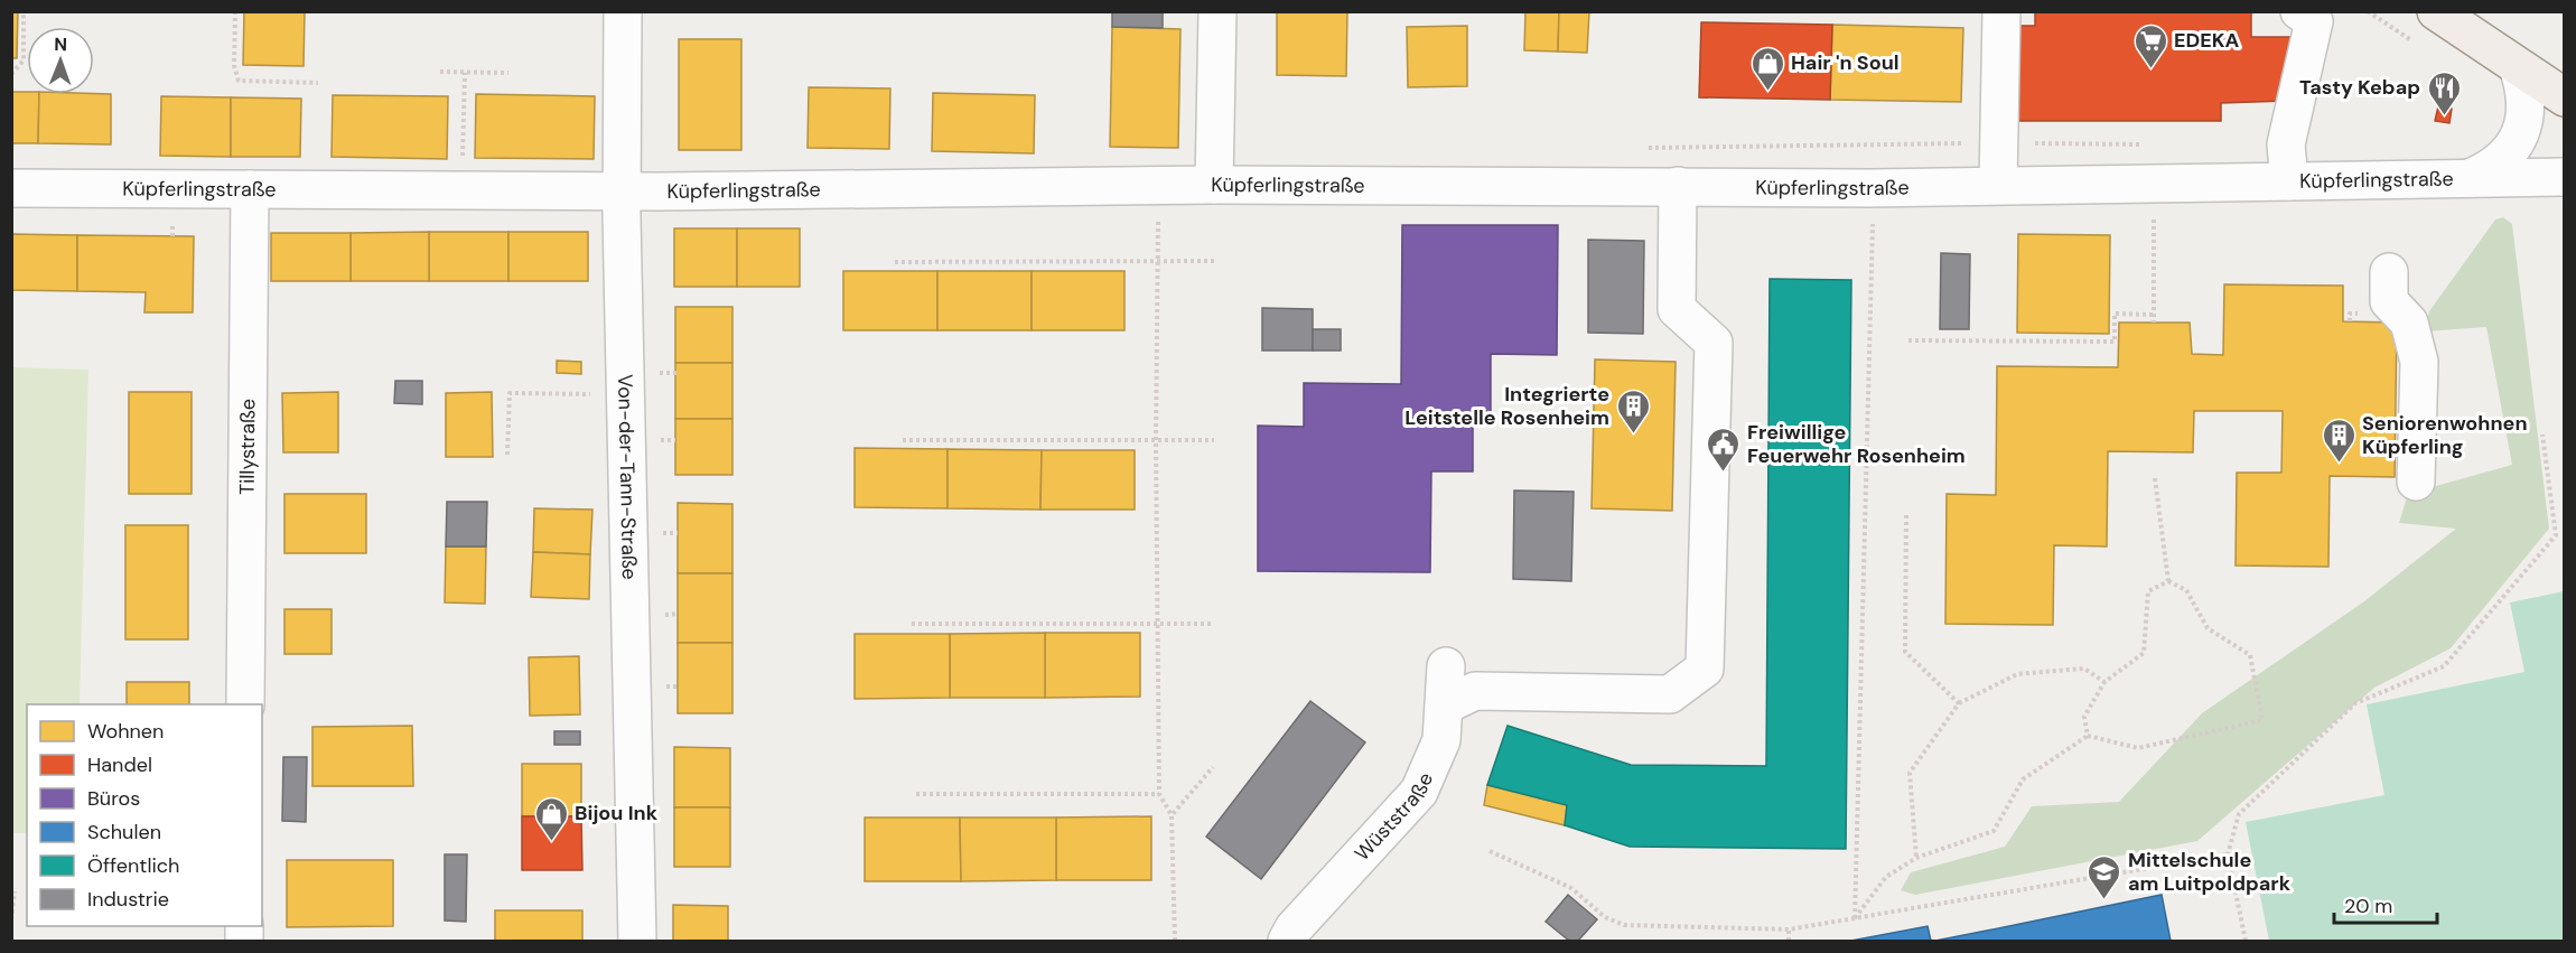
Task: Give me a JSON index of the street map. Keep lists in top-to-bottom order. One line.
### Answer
{"streets":{"street":["Küpferlingstraße","Tillystraße","Von-der-Tann-Straße","Wüststraße"]},"crossings":[["Küpferlingstraße","Tillystraße"],["Küpferlingstraße","Von-der-Tann-Straße"]],"places":{"supermarket":["EDEKA"],"shop":["Hair 'n Soul","Bijou Ink"],"restaurant":["Tasty Kebap"],"building":["Integrierte Leitstelle Rosenheim","Seniorenwohnen Küpferling"],"public building":["Freiwillige Feuerwehr Rosenheim"],"school or university":["Mittelschule am Luitpoldpark"]},"legend":["Wohnen","Handel","Büros","Schulen","Öffentlich","Industrie"],"scale_bar":"20 m","north":"top"}
